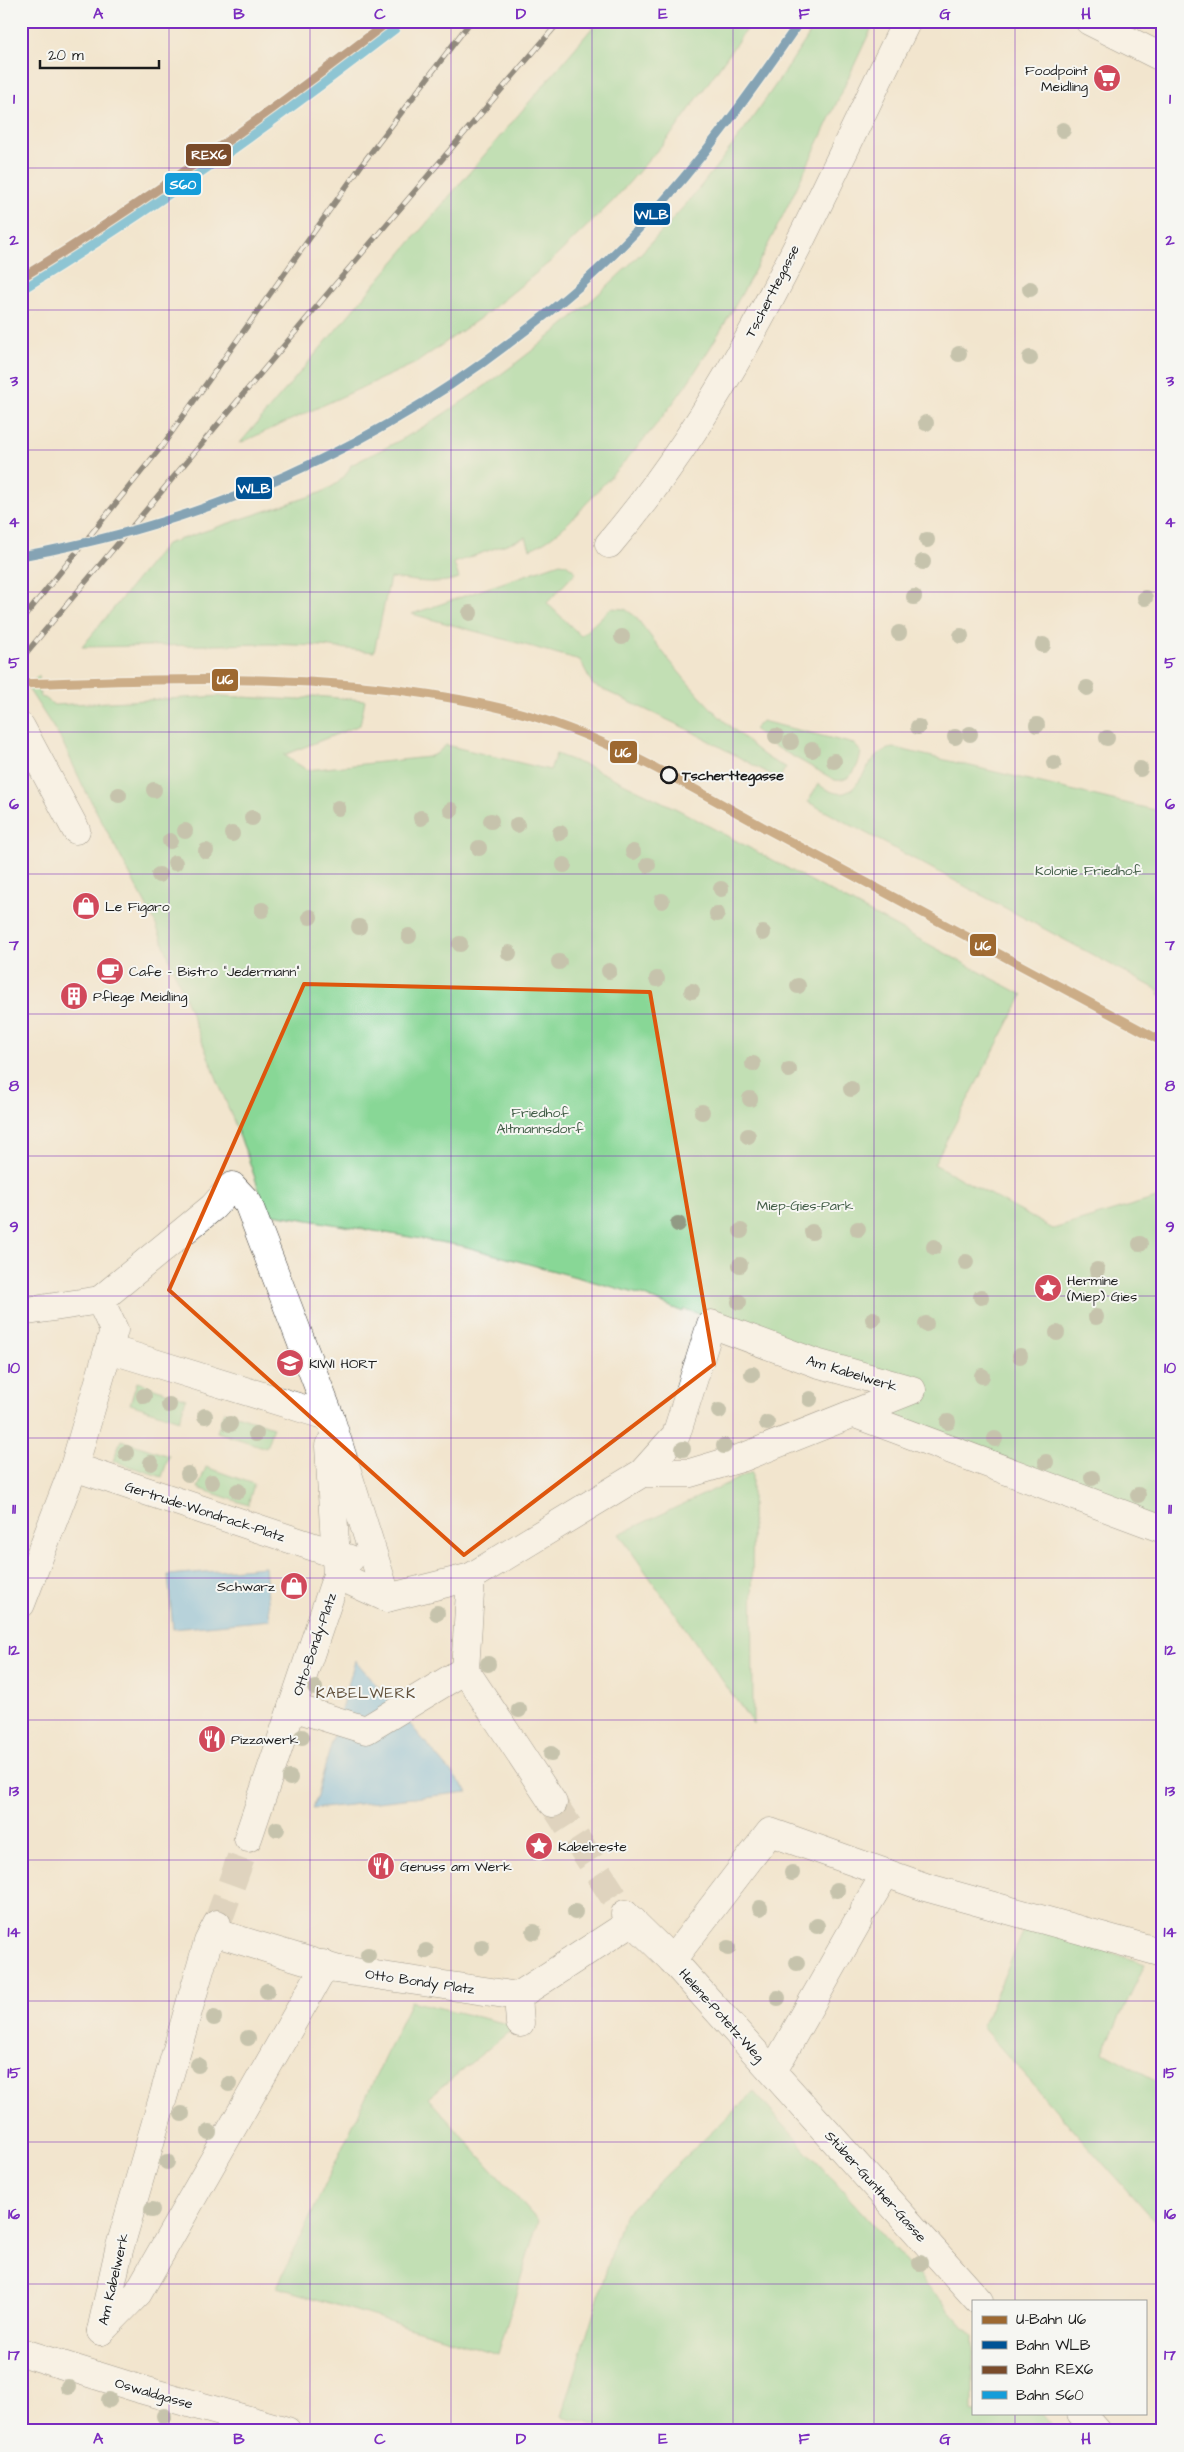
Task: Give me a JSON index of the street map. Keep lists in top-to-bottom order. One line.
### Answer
{"streets":{"street":["Tscherttegasse","Am Kabelwerk","Gertrude-Wondrack-Platz","Otto-Bondy-Platz","Otto Bondy Platz","Helene-Potetz-Weg","Stüber-Gunther-Gasse","Oswaldgasse"]},"crossings":[["Am Kabelwerk","Otto Bondy Platz"],["Gertrude-Wondrack-Platz","Otto-Bondy-Platz"],["Helene-Potetz-Weg","Stüber-Gunther-Gasse"]],"districts":["KABELWERK"],"parks":["Kolonie Friedhof","Friedhof Altmannsdorf","Miep-Gies-Park"],"places":{"supermarket":["Foodpoint Meidling"],"other":["Tscherttegasse"],"shop":["Le Figaro","Schwarz"],"cafe":["Cafe - Bistro \"Jedermann\""],"building":["Pflege Meidling"],"place":["Hermine (Miep) Gies","Kabelreste"],"school or university":["KIWI HORT"],"restaurant":["Pizzawerk","Genuss am Werk"]},"lines":["rail line WLB","rail line REX6","rail line S60","metro line U6"],"legend":["U-Bahn U6","Bahn WLB","Bahn REX6","Bahn S60"],"scale_bar":"20 m","grid":{"columns":["A","B","C","D","E","F","G","H"],"rows":["1","2","3","4","5","6","7","8","9","10","11","12","13","14","15","16","17"]}}
